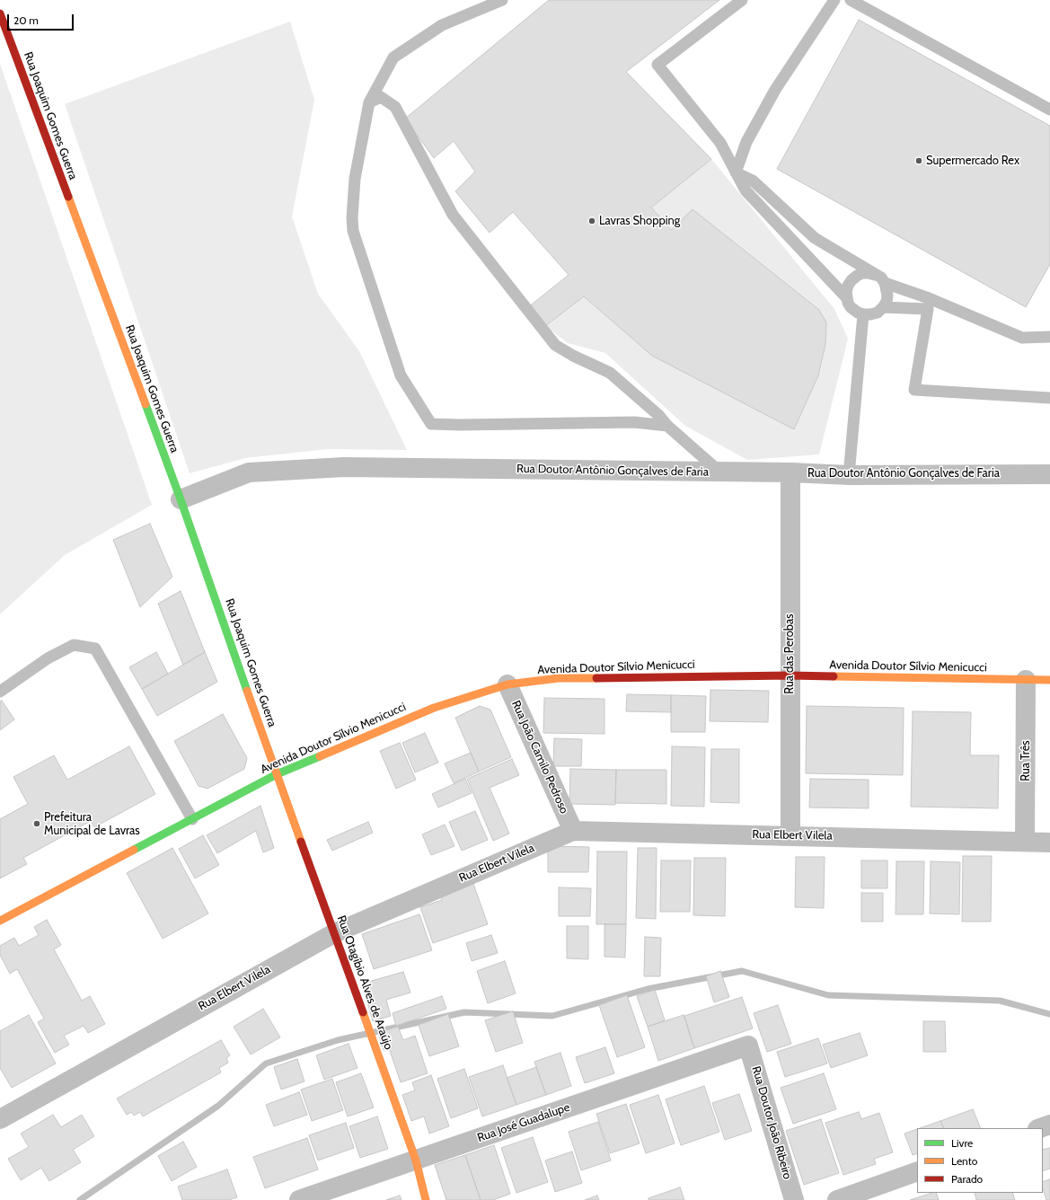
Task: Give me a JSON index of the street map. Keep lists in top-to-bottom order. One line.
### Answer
{"streets":{"main road":["Rua Joaquim Gomes Guerra","Avenida Doutor Sílvio Menicucci","Rua Otagíbio Alves de Araújo"],"street":["Rua Doutor Antônio Gonçalves de Faria","Rua das Perobas","Rua João Camilo Pedroso","Rua Três","Rua Elbert Vilela","Rua José Guadalupe","Rua Doutor João Ribeiro"]},"crossings":[["Rua Joaquim Gomes Guerra","Rua Doutor Antônio Gonçalves de Faria"],["Rua Joaquim Gomes Guerra","Avenida Doutor Sílvio Menicucci"],["Rua Joaquim Gomes Guerra","Rua Otagíbio Alves de Araújo"],["Rua Doutor Antônio Gonçalves de Faria","Rua das Perobas"],["Rua das Perobas","Avenida Doutor Sílvio Menicucci"],["Rua das Perobas","Rua Elbert Vilela"],["Avenida Doutor Sílvio Menicucci","Rua João Camilo Pedroso"],["Avenida Doutor Sílvio Menicucci","Rua Três"],["Avenida Doutor Sílvio Menicucci","Rua Otagíbio Alves de Araújo"],["Rua João Camilo Pedroso","Rua Elbert Vilela"],["Rua Três","Rua Elbert Vilela"],["Rua Elbert Vilela","Rua Otagíbio Alves de Araújo"],["Rua Otagíbio Alves de Araújo","Rua José Guadalupe"],["Rua José Guadalupe","Rua Doutor João Ribeiro"]],"places":["Supermercado Rex","Lavras Shopping","Prefeitura Municipal de Lavras"],"legend":["Livre","Lento","Parado"],"scale_bar":"20 m"}
